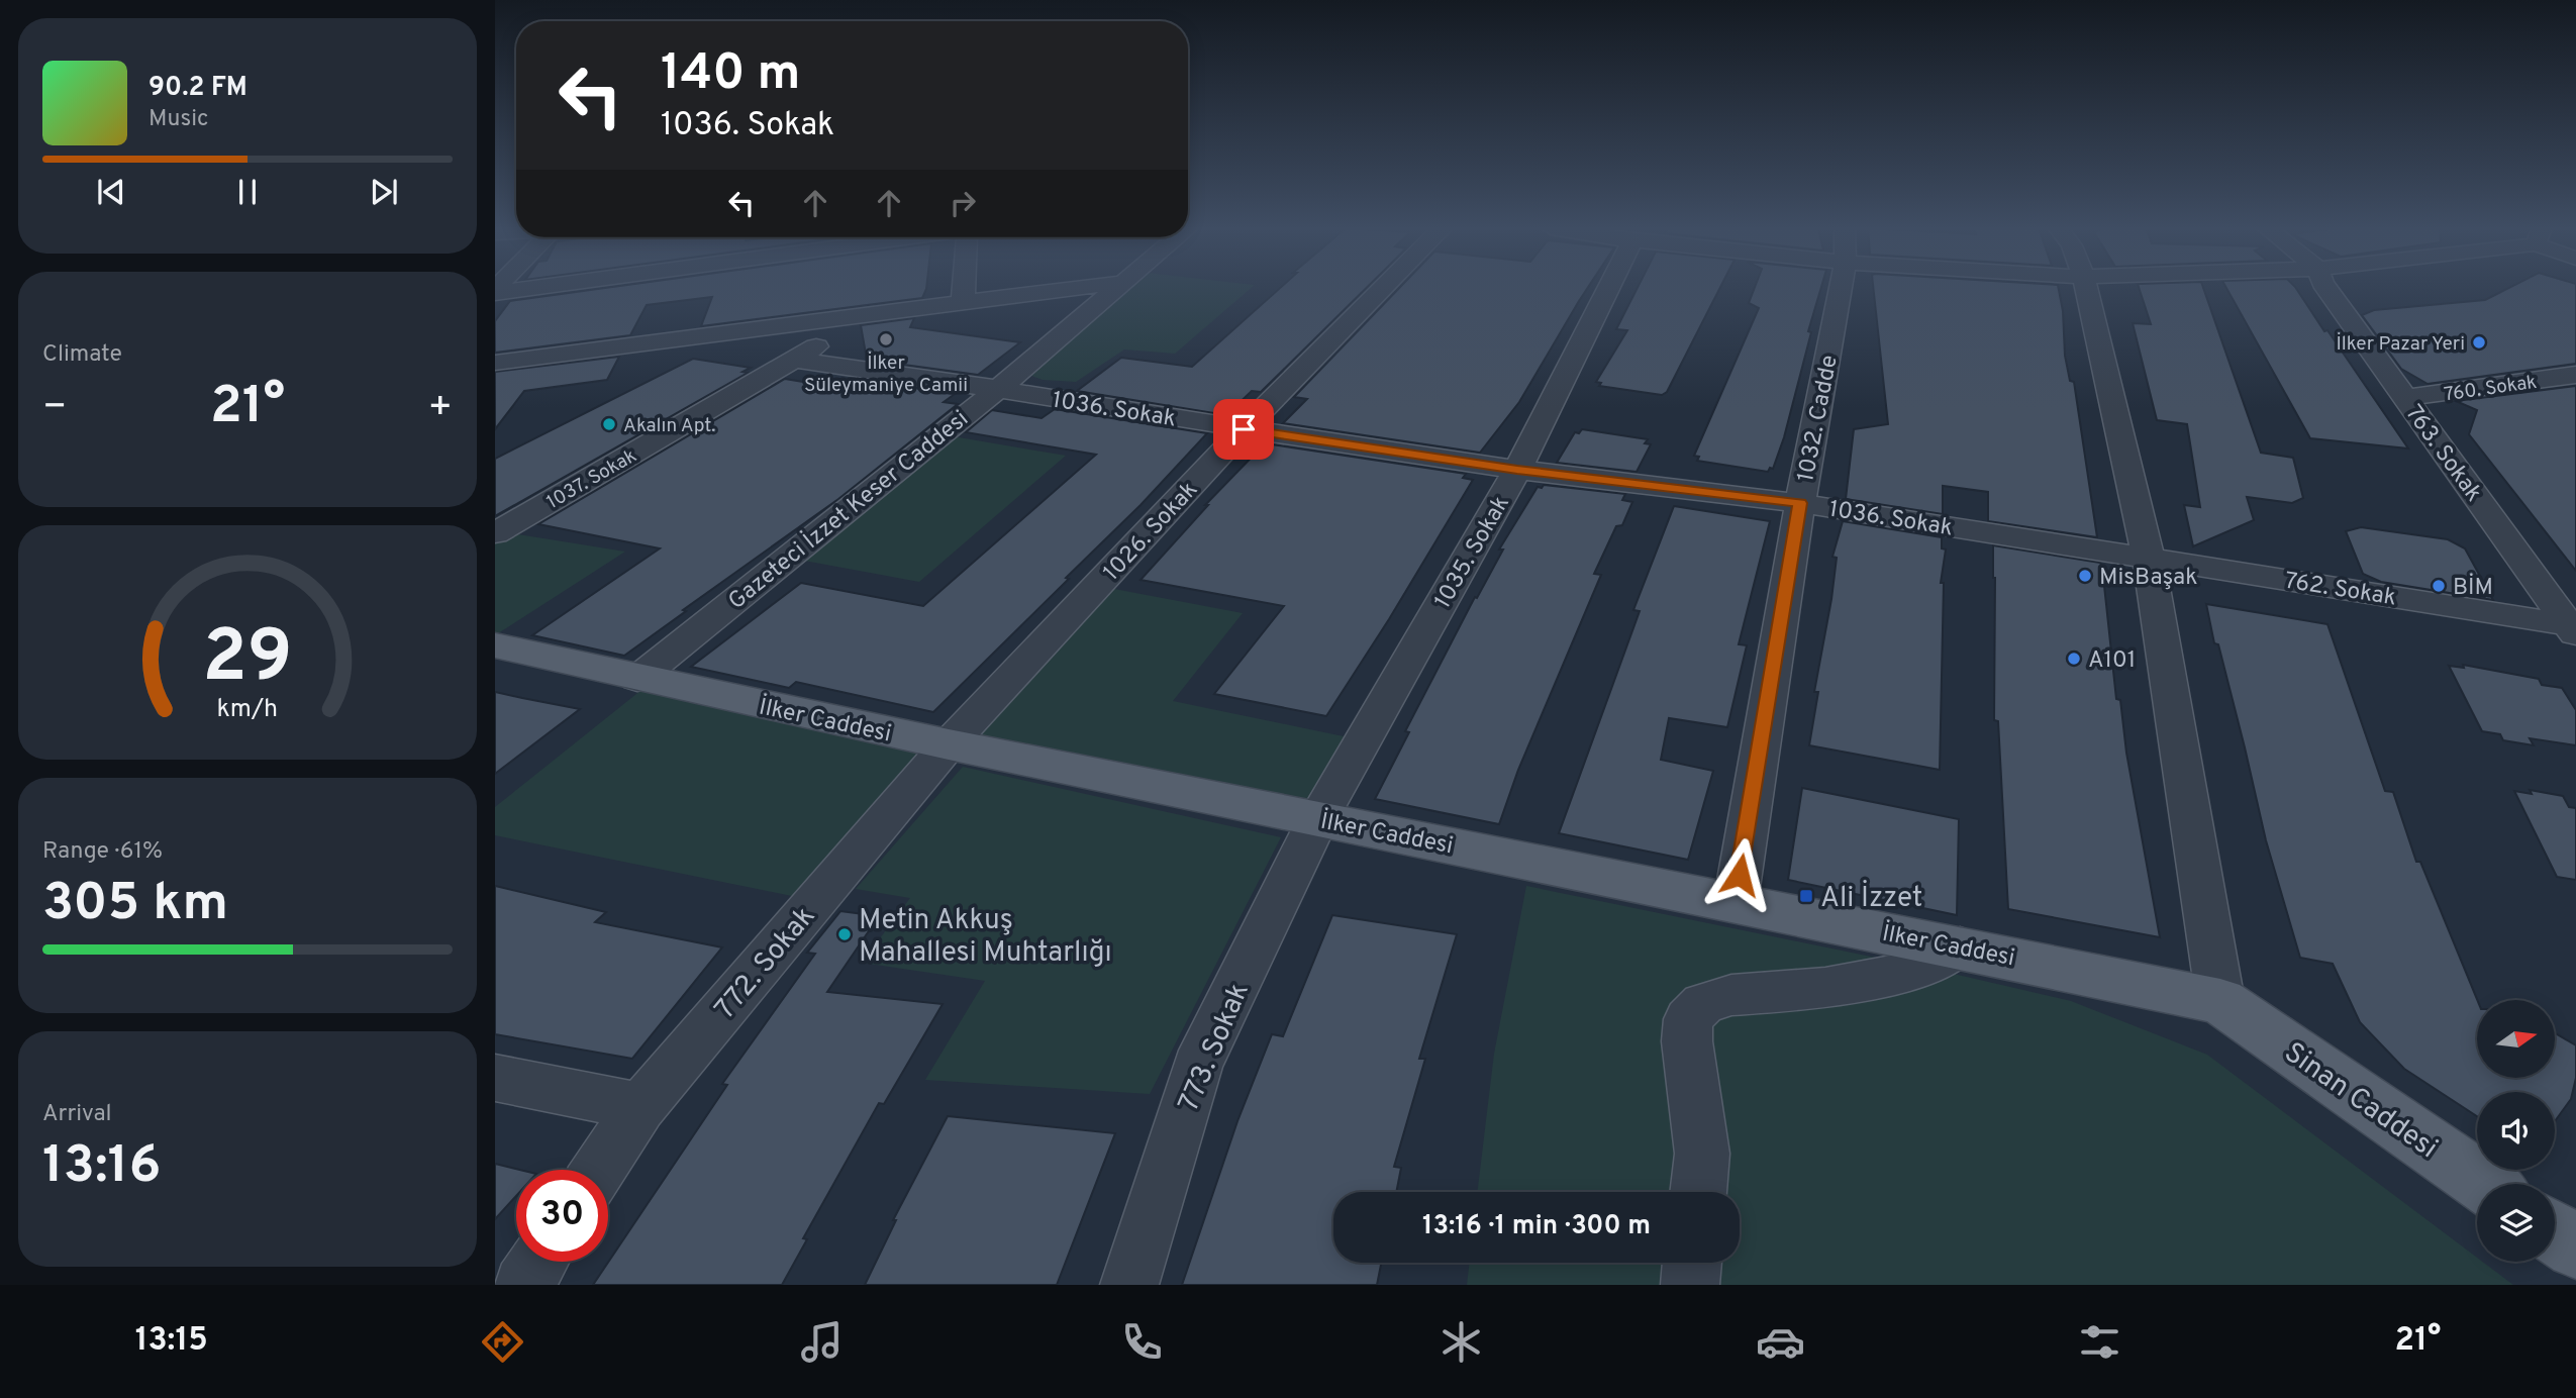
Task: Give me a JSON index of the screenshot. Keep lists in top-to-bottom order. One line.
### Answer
{"streets":{"main road":["İlker Caddesi","Sinan Caddesi"],"street":["760. Sokak","1036. Sokak","1032. Cadde","763. Sokak","1037. Sokak","Gazeteci İzzet Keser Caddesi","1026. Sokak","1035. Sokak","762. Sokak","772. Sokak","773. Sokak"]},"crossings":[["760. Sokak","763. Sokak"],["1036. Sokak","1032. Cadde"],["1036. Sokak","1037. Sokak"],["1036. Sokak","Gazeteci İzzet Keser Caddesi"],["1036. Sokak","1026. Sokak"],["1036. Sokak","1035. Sokak"],["1036. Sokak","762. Sokak"],["1032. Cadde","İlker Caddesi"],["763. Sokak","762. Sokak"],["Gazeteci İzzet Keser Caddesi","İlker Caddesi"],["1026. Sokak","İlker Caddesi"],["1026. Sokak","772. Sokak"],["1035. Sokak","İlker Caddesi"],["1035. Sokak","773. Sokak"],["İlker Caddesi","772. Sokak"],["İlker Caddesi","773. Sokak"],["İlker Caddesi","Sinan Caddesi"]],"places":{"other":["İlker Süleymaniye Camii","İlker Pazar Yeri","Akalın Apt.","MisBaşak","BİM","A101","Metin Akkuş Mahallesi Muhtarlığı"],"transit":["Ali İzzet"]},"north":"right","page":{"turn":["140 m","1036. Sokak"],"song":["90.2 FM","Music"],"tile":["Climate",["Range · 61%","305 km"],["Arrival","13:16"]],"heat":["−","21°","+"],"limit":"30","trip":"13:16 · 1 min · 300 m","tabs":["13:15","21°"],"gauge":["29","km/h"]}}
